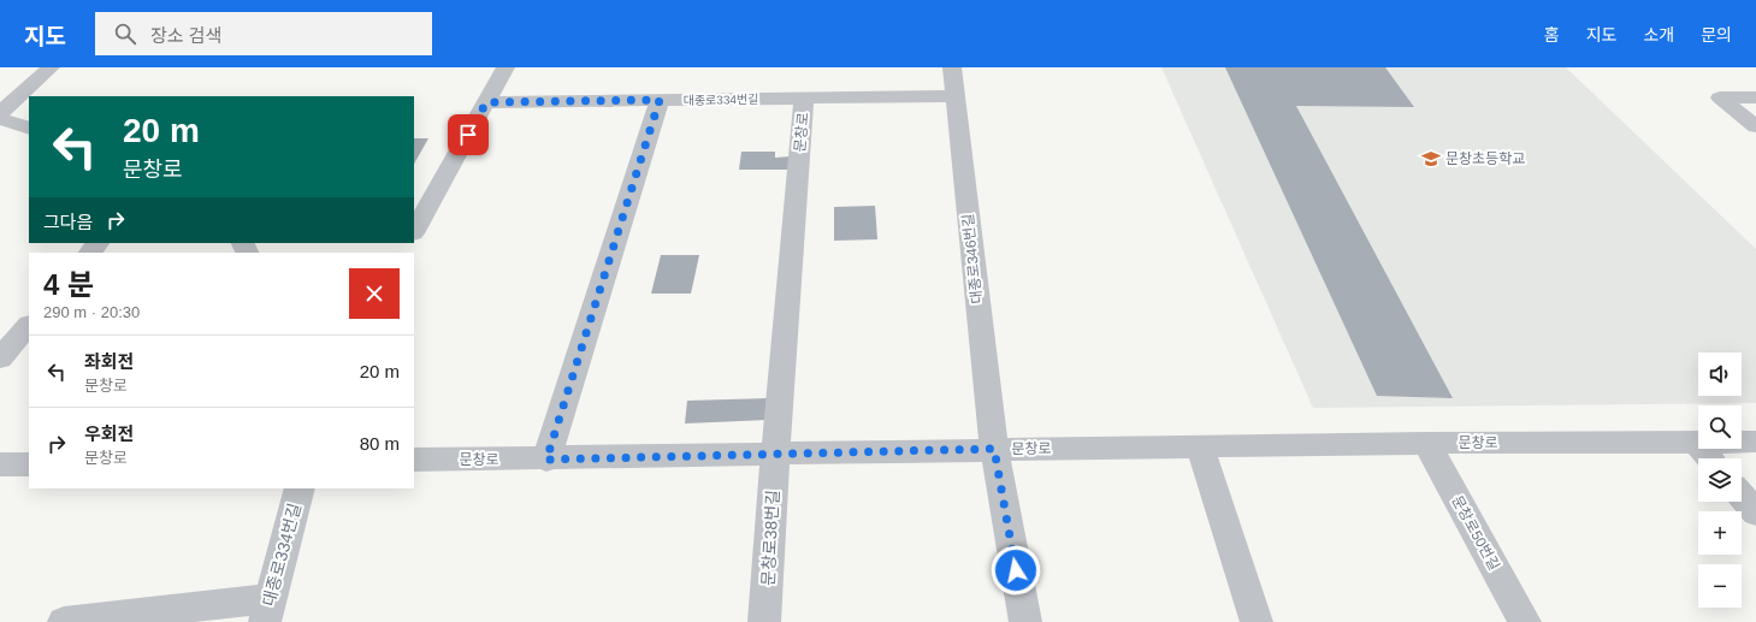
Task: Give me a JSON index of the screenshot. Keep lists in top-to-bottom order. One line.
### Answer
{"streets":{"street":["대종로334번길","문창로","대종로346번길","문창로50번길","문창로38번길"]},"crossings":[["대종로334번길","문창로"],["대종로334번길","대종로346번길"],["문창로","대종로346번길"],["문창로","문창로50번길"],["문창로","문창로38번길"]],"places":{"school or university":["문창초등학교"]},"page":{"header":"지도","search":"장소 검색","nav":["홈","지도","소개","문의"],"turn":["20 m","문창로"],"then":"그다음","heading":["4 분","290 m · 20:30"],"list":[{"name":"좌회전","note":"문창로","value":"20 m"},{"name":"우회전","note":"문창로","value":"80 m"}],"map_buttons":["+","−"]}}
